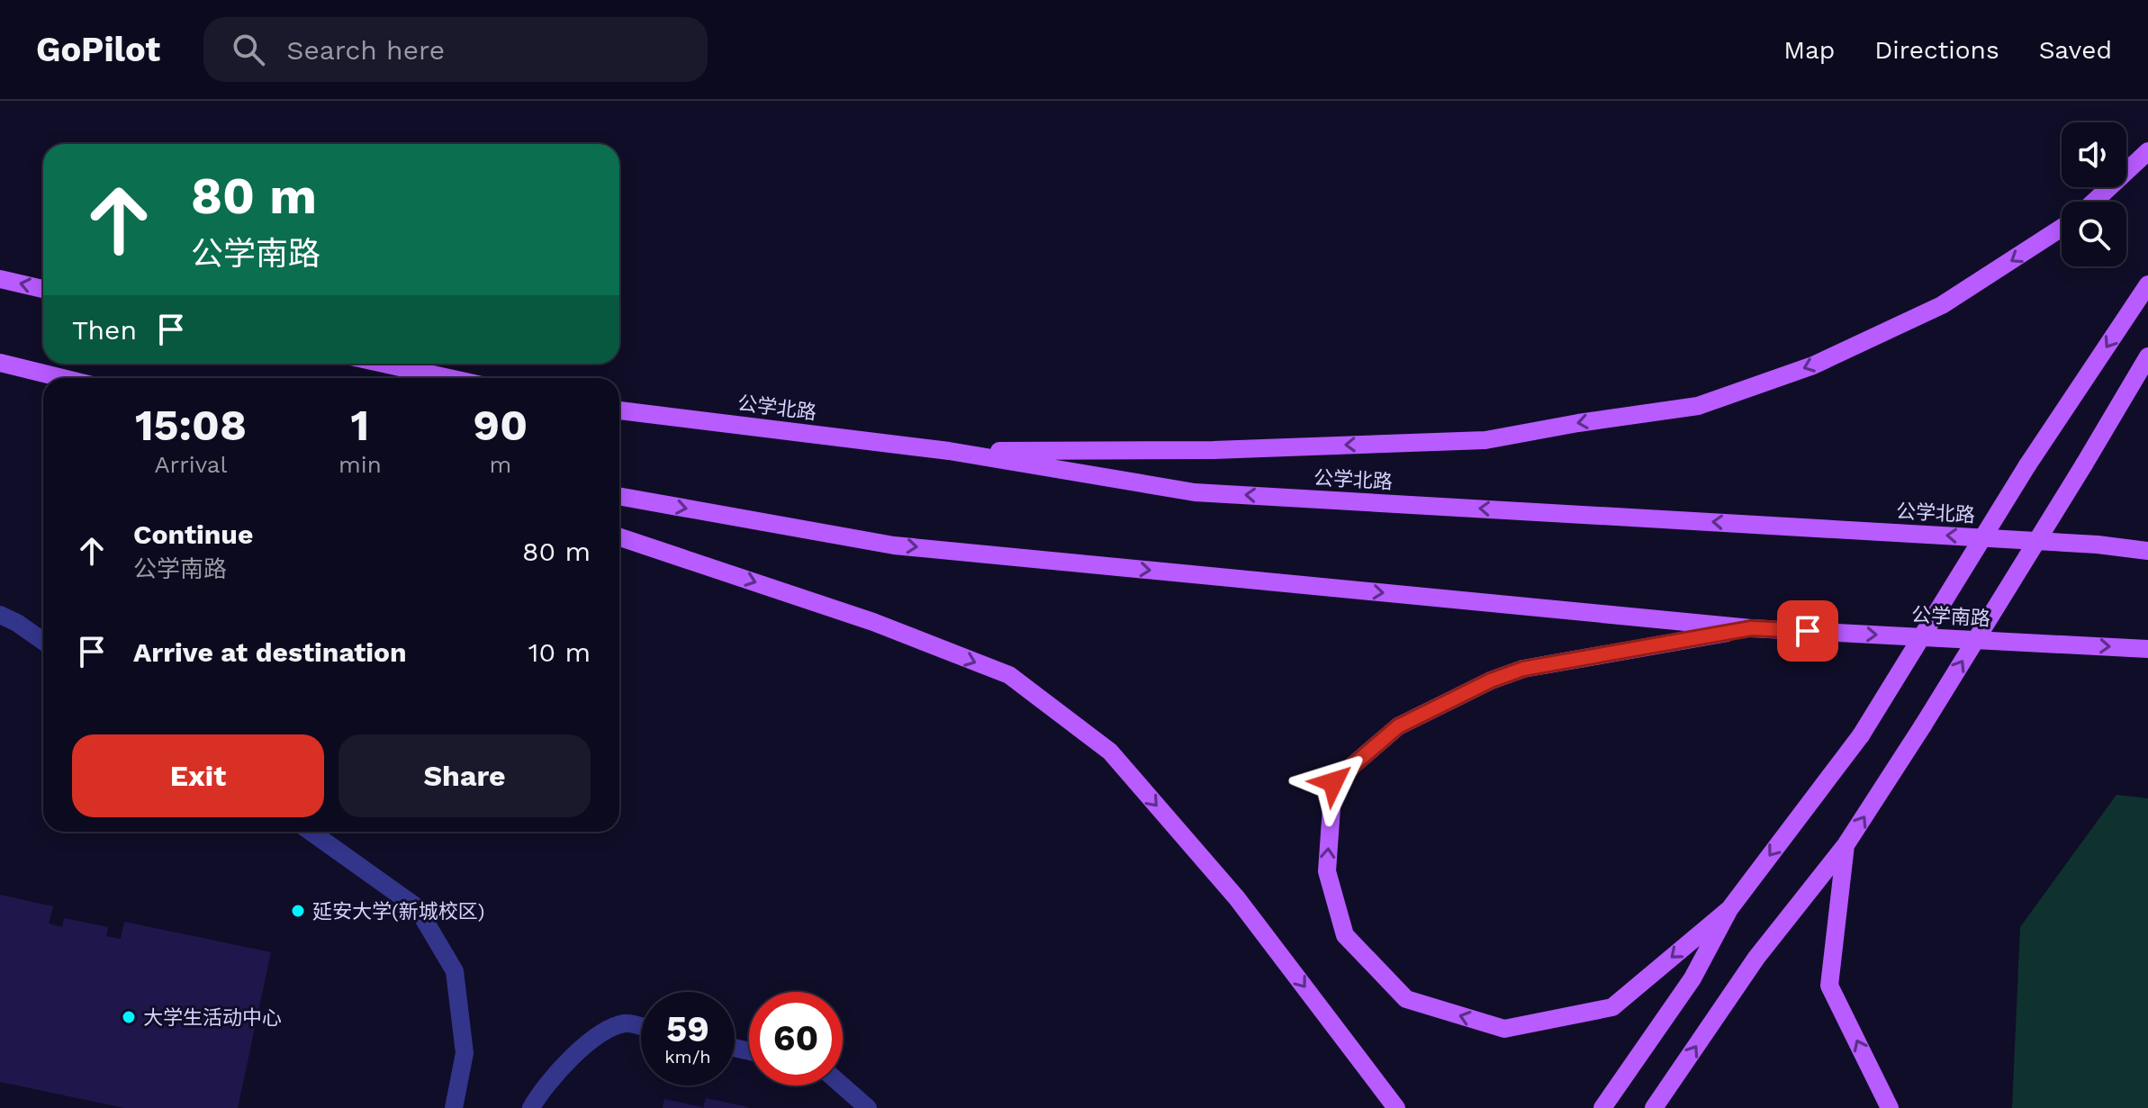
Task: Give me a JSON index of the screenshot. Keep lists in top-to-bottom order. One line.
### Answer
{"streets":{"main road":["公学北路","公学南路"]},"one_way":["公学南路"],"places":["延安大学(新城校区)","大学生活动中心"],"page":{"header":"GoPilot","search":"Search here","nav":["Map","Directions","Saved"],"turn":["80 m","公学南路"],"then":"Then","eta":["15:08","Arrival","1","min","90","m"],"list":[{"name":"Continue","note":"公学南路","value":"80 m"},{"name":"Arrive at destination","value":"10 m"}],"buttons":["Exit","Share"],"speed":"59 km/h","limit":"60"}}
